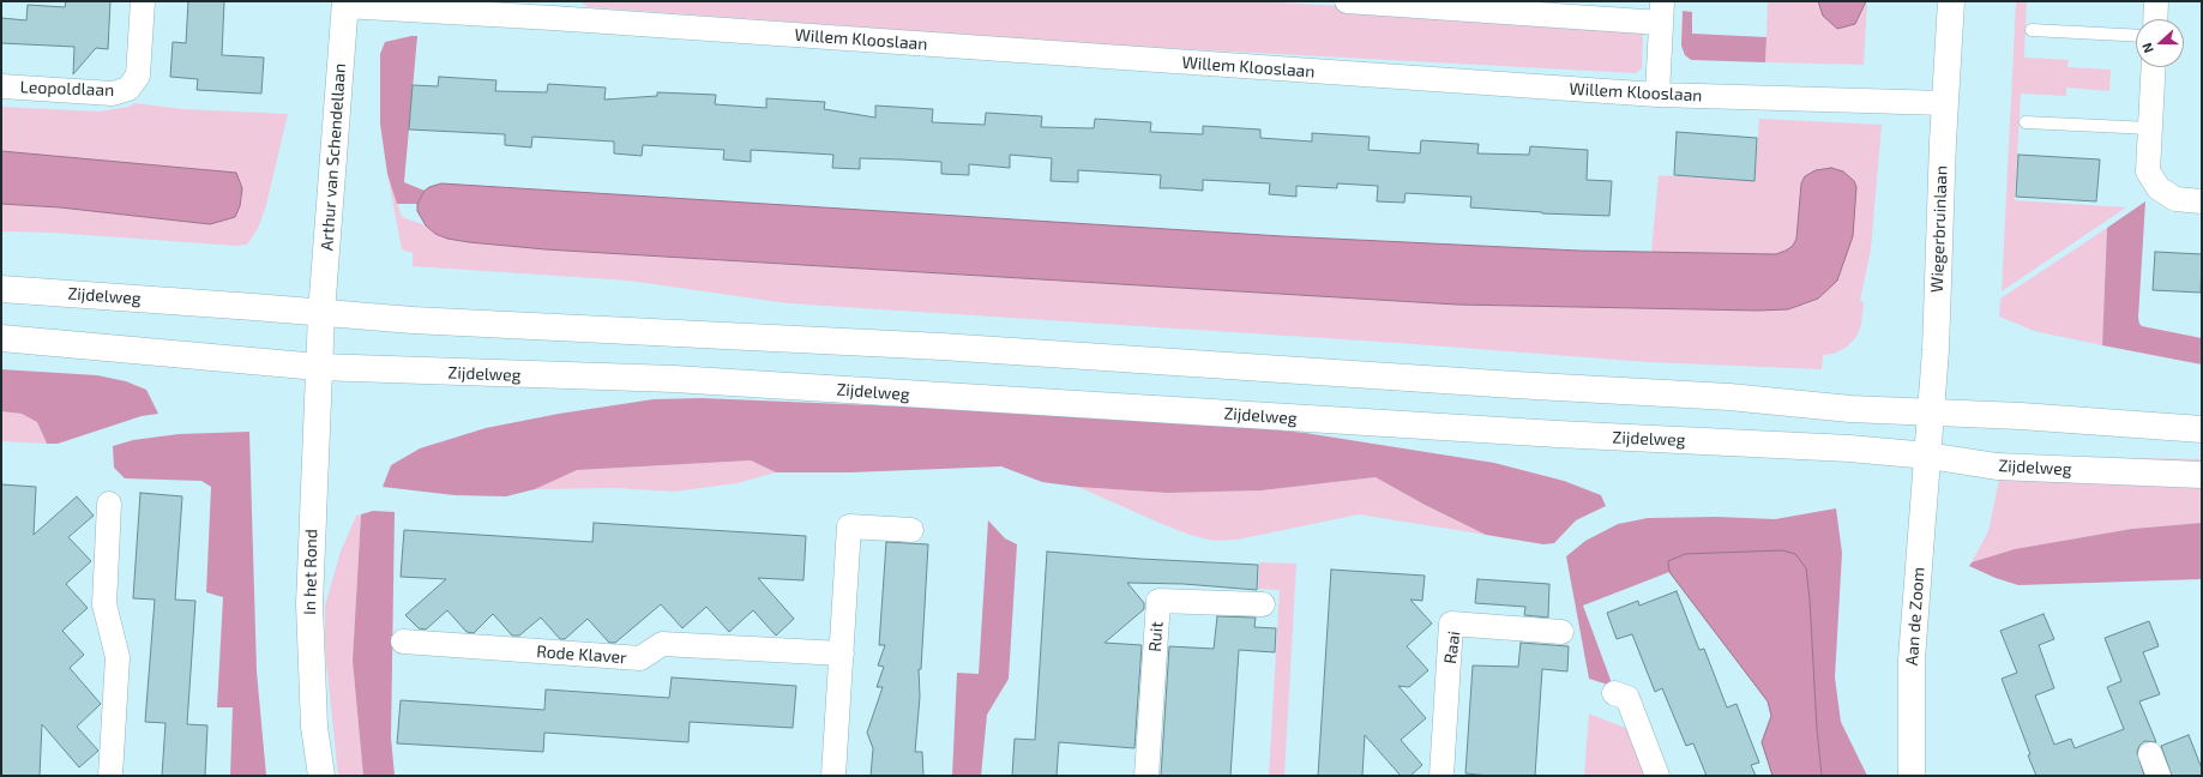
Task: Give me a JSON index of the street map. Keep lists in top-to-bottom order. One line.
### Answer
{"streets":{"main road":["Arthur van Schendellaan","Wiegerbruinlaan","Zijdelweg","In het Rond","Aan de Zoom"],"street":["Willem Klooslaan","Leopoldlaan","Ruit","Raai","Rode Klaver"]},"crossings":[["Willem Klooslaan","Arthur van Schendellaan"],["Willem Klooslaan","Wiegerbruinlaan"],["Arthur van Schendellaan","Zijdelweg"],["Wiegerbruinlaan","Zijdelweg"],["Wiegerbruinlaan","Aan de Zoom"],["Zijdelweg","In het Rond"],["Zijdelweg","Aan de Zoom"]],"north":"left"}
